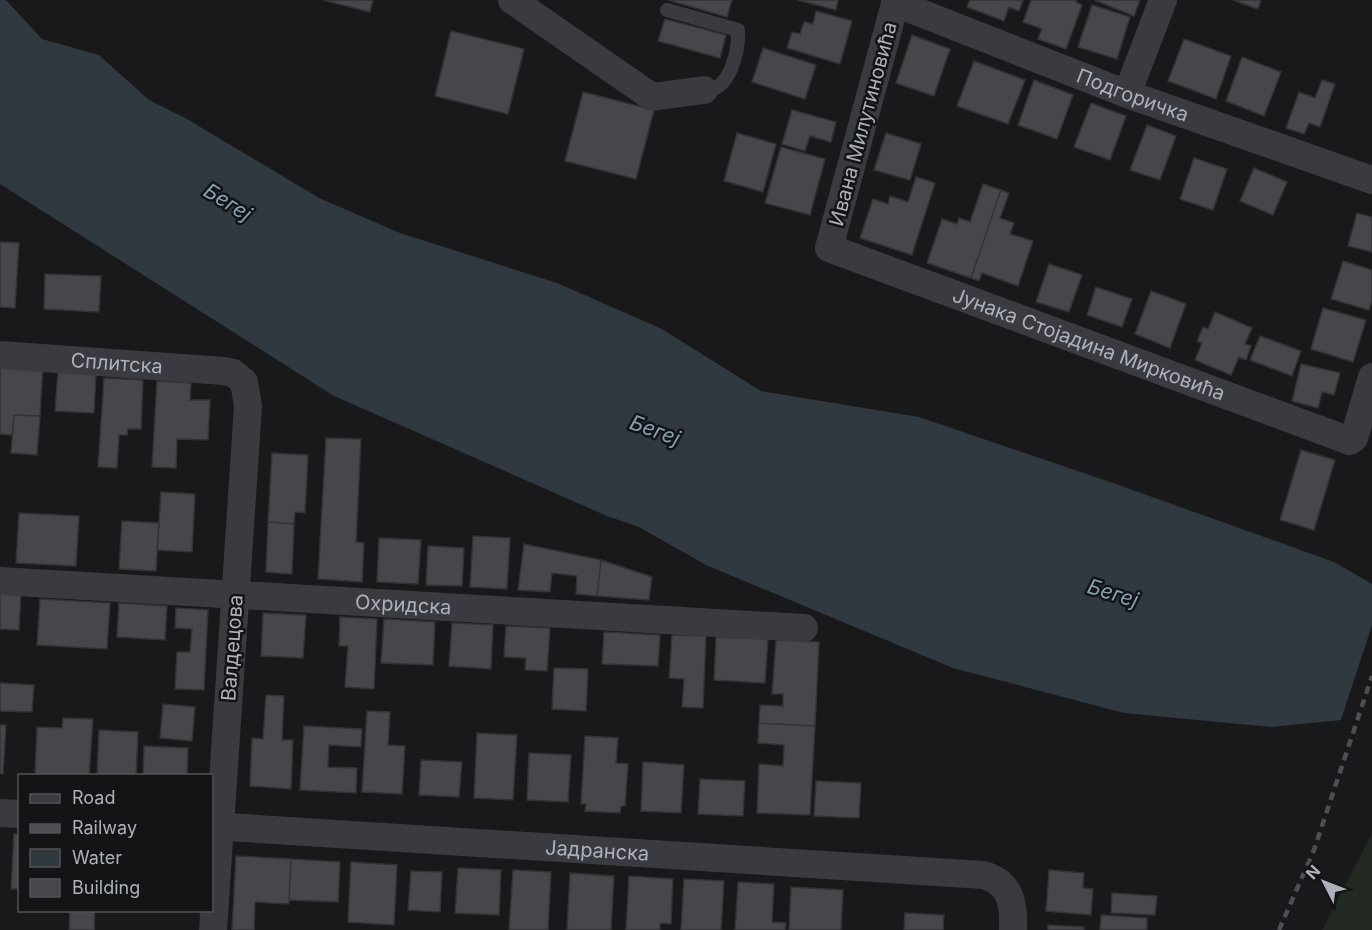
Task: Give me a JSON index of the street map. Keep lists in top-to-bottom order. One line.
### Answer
{"streets":{"street":["Подгоричка","Ивана Милутиновића","Јунака Стојадина Мирковића","Сплитска","Охридска","Валдецова","Јадранска"]},"crossings":[["Подгоричка","Ивана Милутиновића"],["Ивана Милутиновића","Јунака Стојадина Мирковића"],["Сплитска","Валдецова"],["Охридска","Валдецова"],["Валдецова","Јадранска"]],"water":["Бегеј"],"legend":["Road","Railway","Water","Building"],"north":"top left"}
